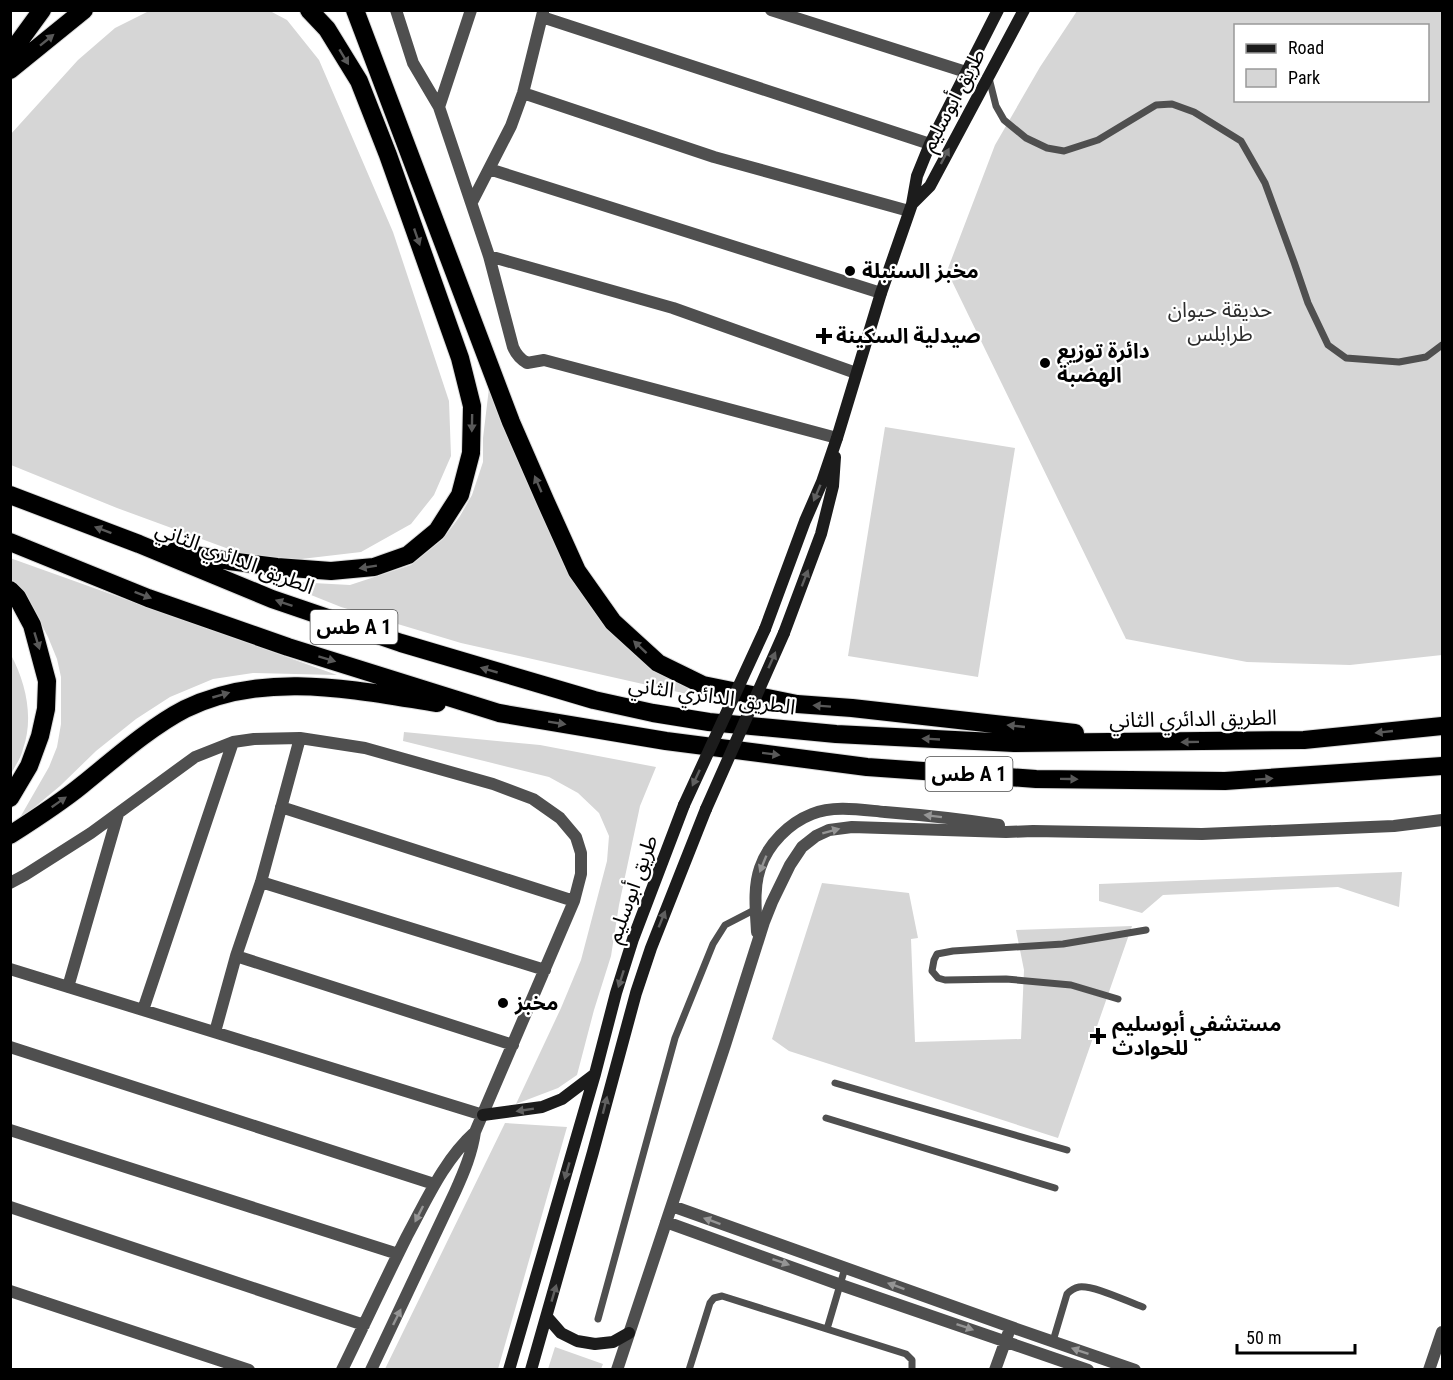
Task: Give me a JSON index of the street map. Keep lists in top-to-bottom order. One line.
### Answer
{"streets":{"highway":["الطريق الدائري الثاني","طس A 1"],"main road":["طريق أبوسليم"]},"parks":["حديقة حيوان طرابلس"],"places":{"other":["مخبز السنبلة","دائرة توزيع الهضبة","مخبز"],"health":["صيدلية السكينة","مستشفي أبوسليم للحوادث"]},"legend":["Road","Park"],"scale_bar":"50 m"}
